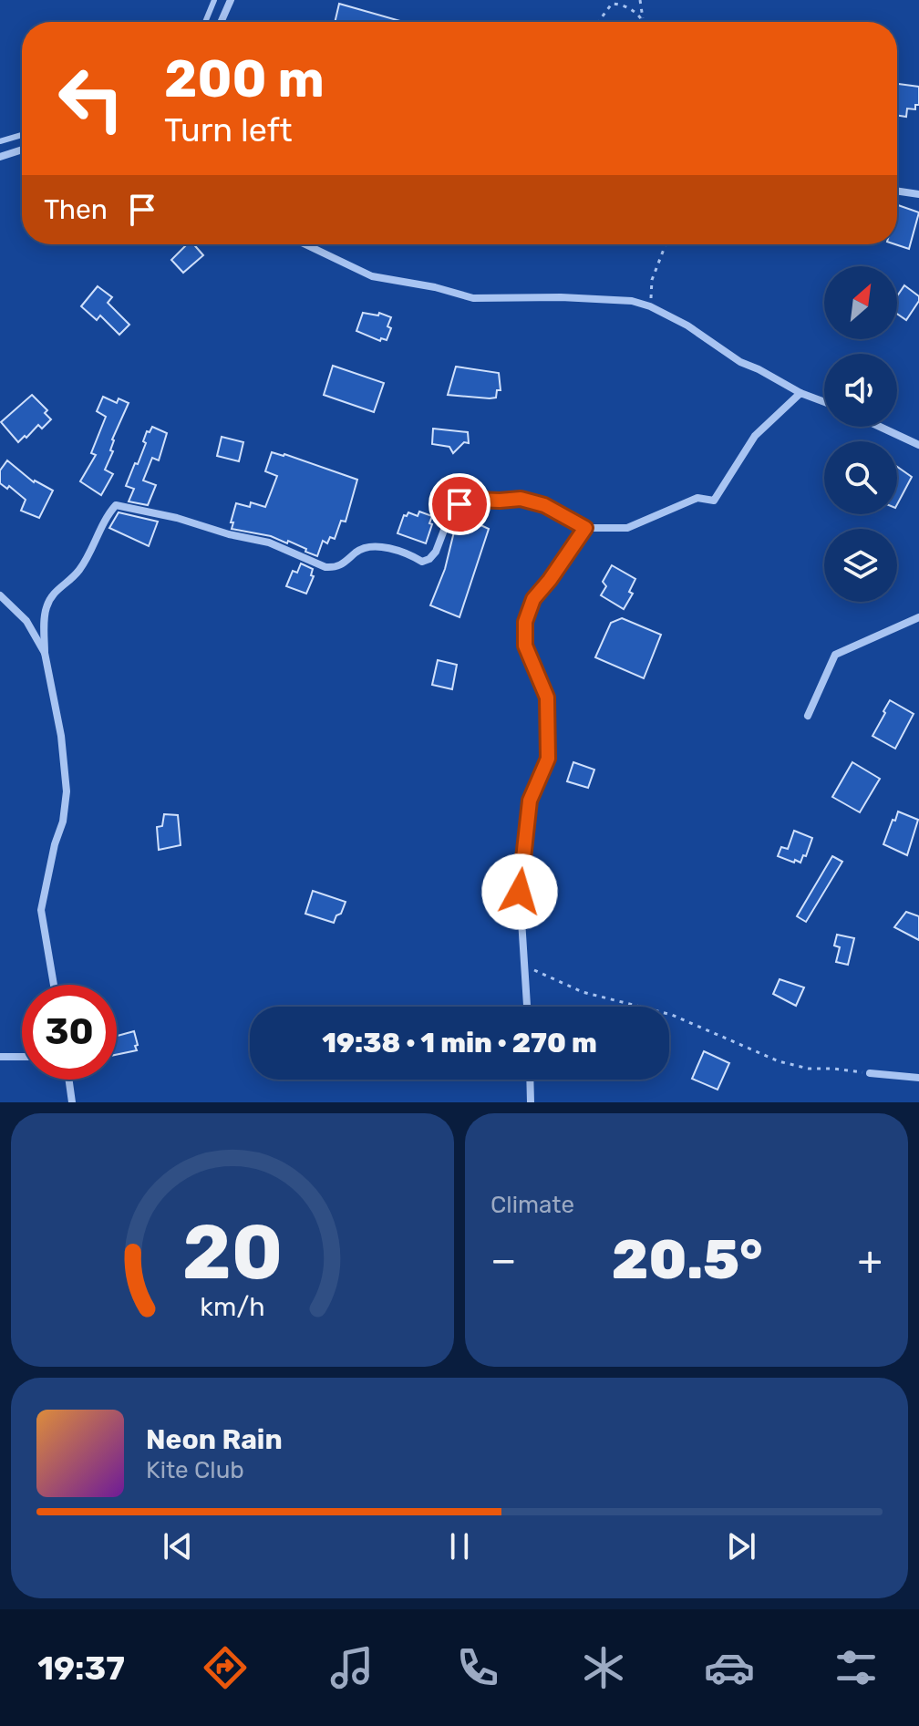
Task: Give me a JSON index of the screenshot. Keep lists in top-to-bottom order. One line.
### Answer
{"north":"top right","page":{"turn":["200 m","Turn left"],"then":"Then","limit":"30","trip":"19:38 · 1 min · 270 m","tile":"Climate","heat":["−","20.5°","+"],"song":["Neon Rain","Kite Club"],"tabs":"19:37","gauge":["20","km/h"]}}
